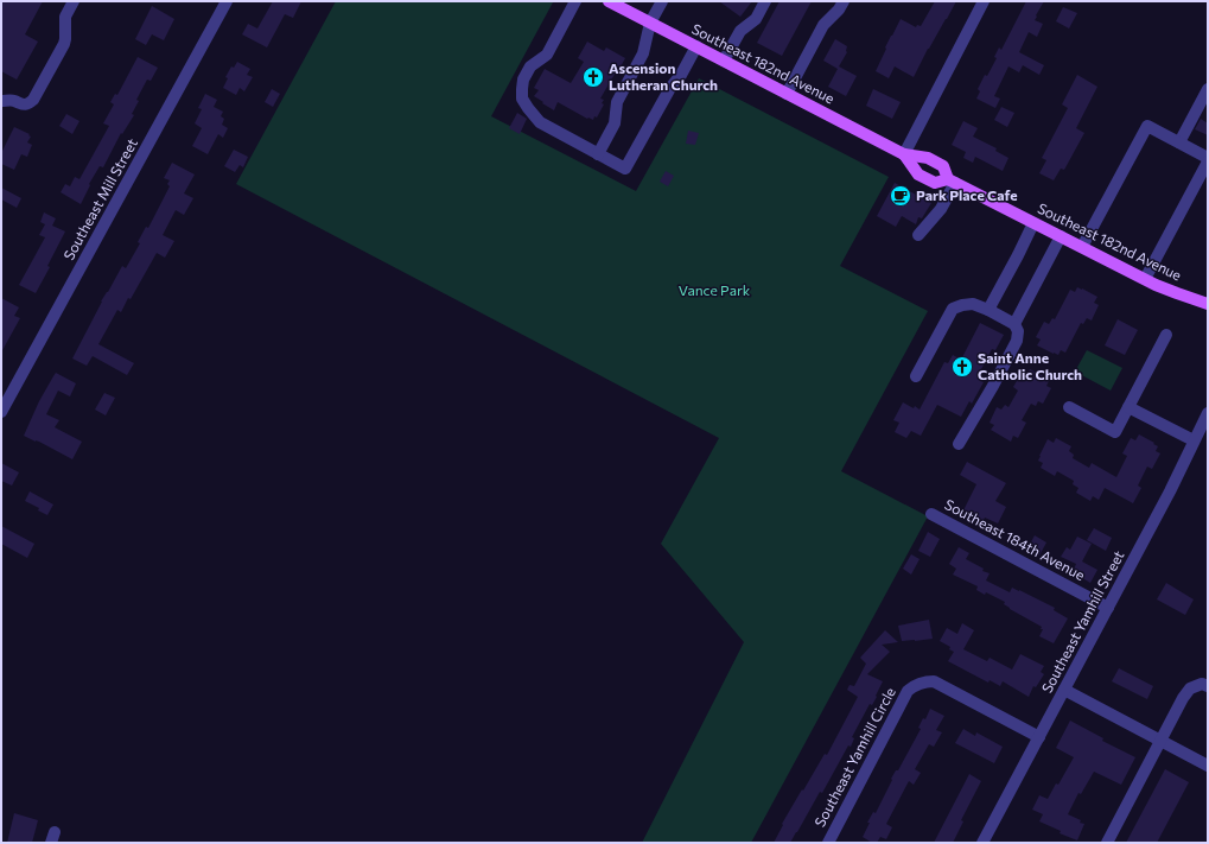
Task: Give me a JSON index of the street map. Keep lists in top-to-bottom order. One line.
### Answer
{"streets":{"main road":["Southeast 182nd Avenue"],"street":["Southeast Mill Street","Southeast 184th Avenue","Southeast Yamhill Street","Southeast Yamhill Circle"]},"crossings":[["Southeast 184th Avenue","Southeast Yamhill Street"],["Southeast Yamhill Street","Southeast Yamhill Circle"]],"parks":["Vance Park"],"places":{"church":["Ascension Lutheran Church","Saint Anne Catholic Church"],"cafe":["Park Place Cafe"]}}
